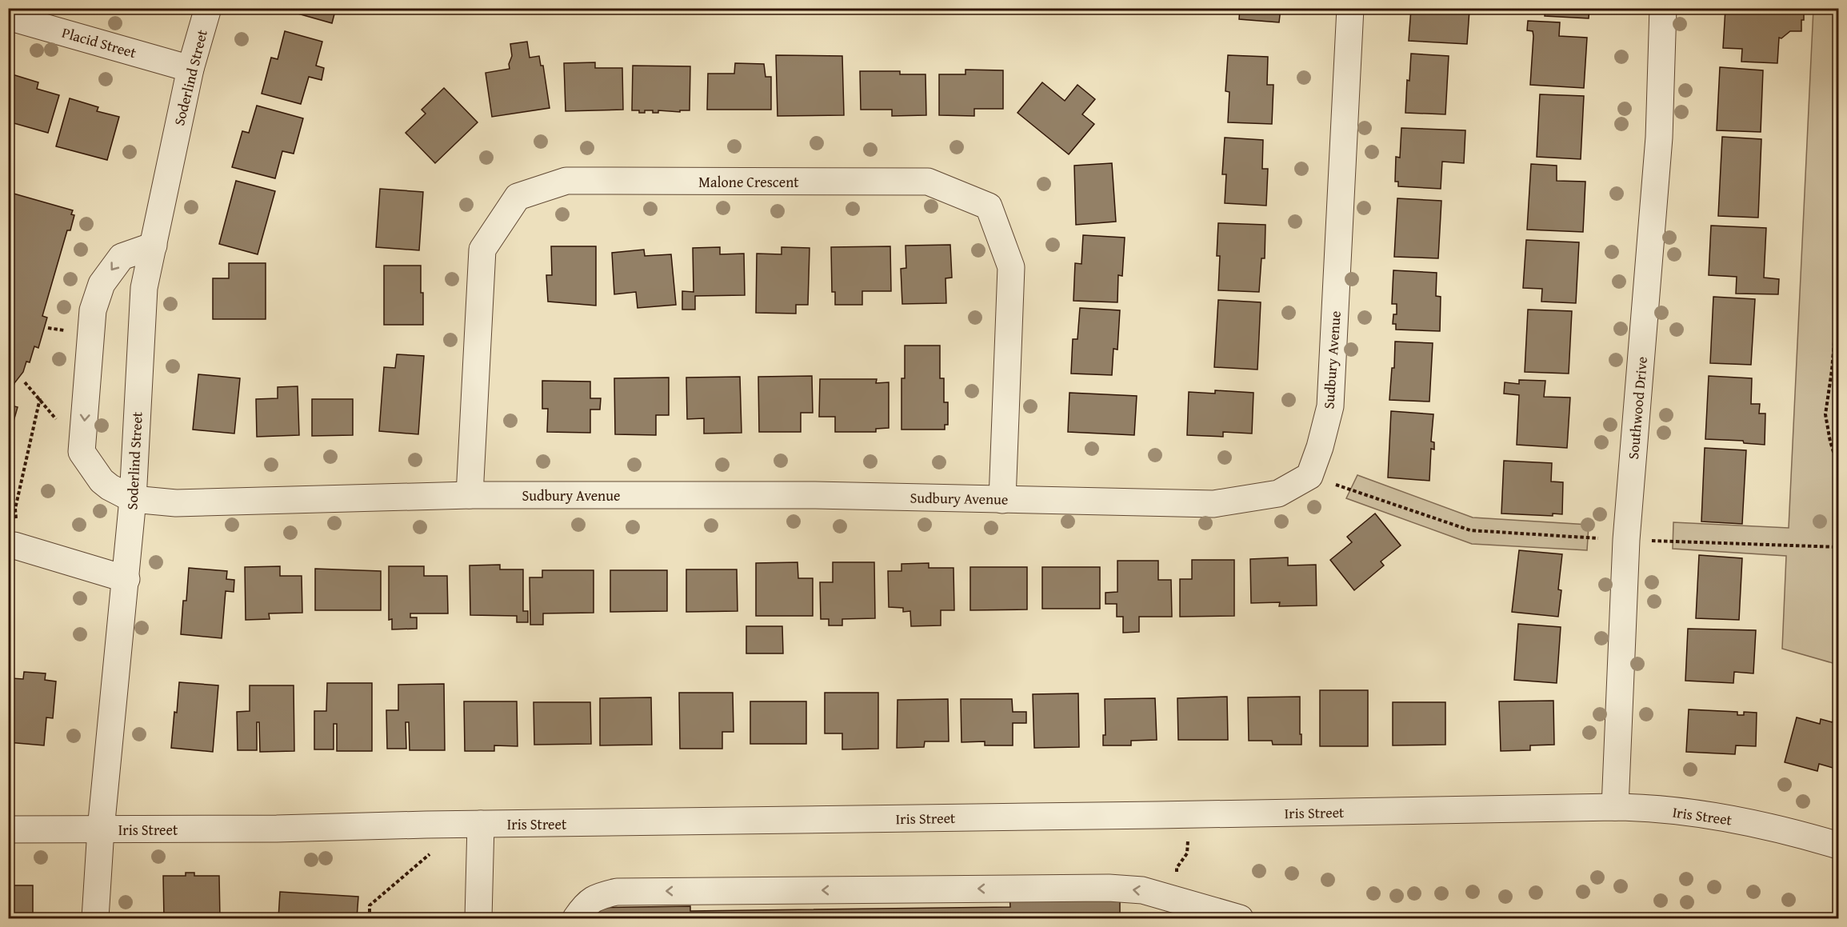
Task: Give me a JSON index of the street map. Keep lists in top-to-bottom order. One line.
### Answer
{"streets":{"street":["Placid Street","Soderlind Street","Malone Crescent","Sudbury Avenue","Southwood Drive","Iris Street"]},"crossings":[["Placid Street","Soderlind Street"],["Soderlind Street","Sudbury Avenue"],["Soderlind Street","Iris Street"],["Malone Crescent","Sudbury Avenue"],["Southwood Drive","Iris Street"]]}
